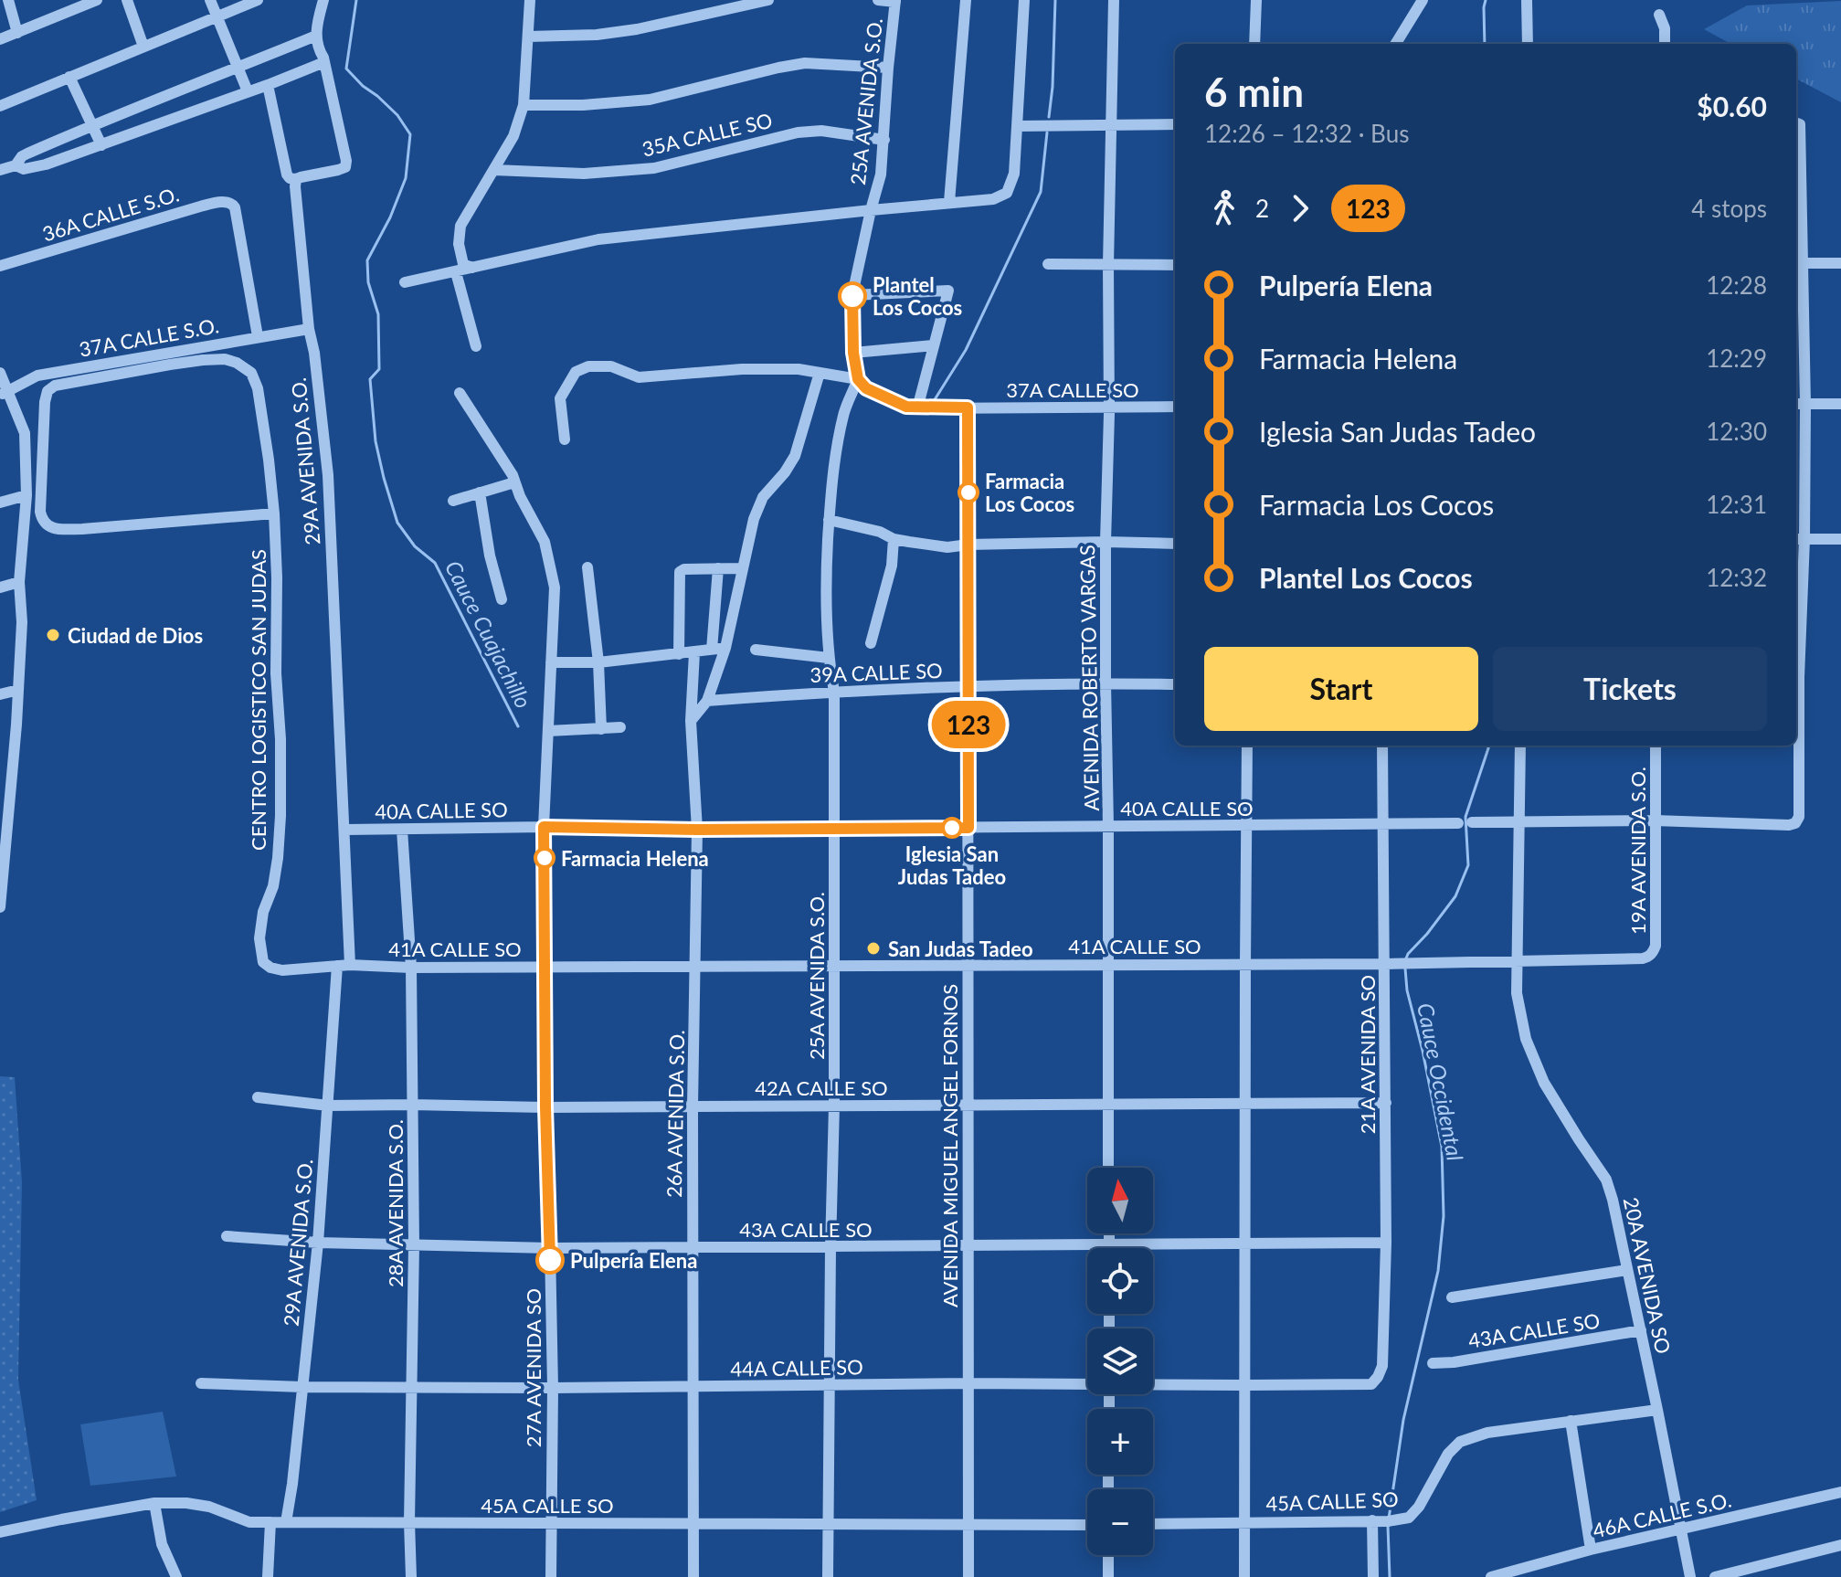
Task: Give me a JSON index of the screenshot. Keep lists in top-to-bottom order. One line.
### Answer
{"streets":{"street":["25A AVENIDA S.O.","35A CALLE SO","36A CALLE S.O.","37A CALLE S.O.","37A CALLE SO","29A AVENIDA S.O.","39A CALLE SO","AVENIDA ROBERTO VARGAS","CENTRO LOGISTICO SAN JUDAS","40A CALLE SO","19A AVENIDA S.O.","41A CALLE SO","21A AVENIDA SO","42A CALLE SO","26A AVENIDA S.O.","AVENIDA MIGUEL ANGEL FORNOS","28A AVENIDA S.O.","43A CALLE SO","20A AVENIDA SO","27A AVENIDA SO","44A CALLE SO","45A CALLE SO","46A CALLE S.O."]},"crossings":[["25A AVENIDA S.O.","35A CALLE SO"],["25A AVENIDA S.O.","39A CALLE SO"],["25A AVENIDA S.O.","40A CALLE SO"],["25A AVENIDA S.O.","41A CALLE SO"],["25A AVENIDA S.O.","42A CALLE SO"],["25A AVENIDA S.O.","43A CALLE SO"],["25A AVENIDA S.O.","44A CALLE SO"],["25A AVENIDA S.O.","45A CALLE SO"],["36A CALLE S.O.","37A CALLE S.O."],["37A CALLE S.O.","29A AVENIDA S.O."],["37A CALLE SO","AVENIDA ROBERTO VARGAS"],["37A CALLE SO","AVENIDA MIGUEL ANGEL FORNOS"],["29A AVENIDA S.O.","40A CALLE SO"],["29A AVENIDA S.O.","41A CALLE SO"],["29A AVENIDA S.O.","42A CALLE SO"],["29A AVENIDA S.O.","43A CALLE SO"],["29A AVENIDA S.O.","44A CALLE SO"],["29A AVENIDA S.O.","45A CALLE SO"],["39A CALLE SO","AVENIDA ROBERTO VARGAS"],["39A CALLE SO","AVENIDA MIGUEL ANGEL FORNOS"],["AVENIDA ROBERTO VARGAS","40A CALLE SO"],["AVENIDA ROBERTO VARGAS","41A CALLE SO"],["AVENIDA ROBERTO VARGAS","42A CALLE SO"],["CENTRO LOGISTICO SAN JUDAS","41A CALLE SO"],["40A CALLE SO","21A AVENIDA SO"],["40A CALLE SO","26A AVENIDA S.O."],["40A CALLE SO","AVENIDA MIGUEL ANGEL FORNOS"],["40A CALLE SO","28A AVENIDA S.O."],["40A CALLE SO","27A AVENIDA SO"],["19A AVENIDA S.O.","41A CALLE SO"],["41A CALLE SO","21A AVENIDA SO"],["41A CALLE SO","26A AVENIDA S.O."],["41A CALLE SO","AVENIDA MIGUEL ANGEL FORNOS"],["41A CALLE SO","28A AVENIDA S.O."],["41A CALLE SO","20A AVENIDA SO"],["41A CALLE SO","27A AVENIDA SO"],["21A AVENIDA SO","42A CALLE SO"],["21A AVENIDA SO","43A CALLE SO"],["21A AVENIDA SO","44A CALLE SO"],["42A CALLE SO","26A AVENIDA S.O."],["42A CALLE SO","AVENIDA MIGUEL ANGEL FORNOS"],["42A CALLE SO","28A AVENIDA S.O."],["42A CALLE SO","27A AVENIDA SO"],["26A AVENIDA S.O.","43A CALLE SO"],["26A AVENIDA S.O.","44A CALLE SO"],["26A AVENIDA S.O.","45A CALLE SO"],["AVENIDA MIGUEL ANGEL FORNOS","43A CALLE SO"],["AVENIDA MIGUEL ANGEL FORNOS","44A CALLE SO"],["AVENIDA MIGUEL ANGEL FORNOS","45A CALLE SO"],["28A AVENIDA S.O.","43A CALLE SO"],["28A AVENIDA S.O.","44A CALLE SO"],["28A AVENIDA S.O.","45A CALLE SO"],["43A CALLE SO","20A AVENIDA SO"],["43A CALLE SO","27A AVENIDA SO"],["20A AVENIDA SO","45A CALLE SO"],["20A AVENIDA SO","46A CALLE S.O."],["27A AVENIDA SO","44A CALLE SO"],["27A AVENIDA SO","45A CALLE SO"]],"water":["Cauce Cuajachillo","Cauce Occidental"],"places":["Plantel Los Cocos","Farmacia Los Cocos","Ciudad de Dios","Iglesia San Judas Tadeo","Farmacia Helena","San Judas Tadeo","Pulpería Elena"],"lines":["bus line 123"],"north":"top","page":{"on_map":"123","heading":["6 min","12:26 – 12:32 · Bus","$0.60"],"legs":["2","123","4 stops"],"list":[{"name":"Pulpería Elena","value":"12:28"},{"name":"Farmacia Helena","value":"12:29"},{"name":"Iglesia San Judas Tadeo","value":"12:30"},{"name":"Farmacia Los Cocos","value":"12:31"},{"name":"Plantel Los Cocos","value":"12:32"}],"buttons":["Start","Tickets"],"map_buttons":["+","−"]}}
